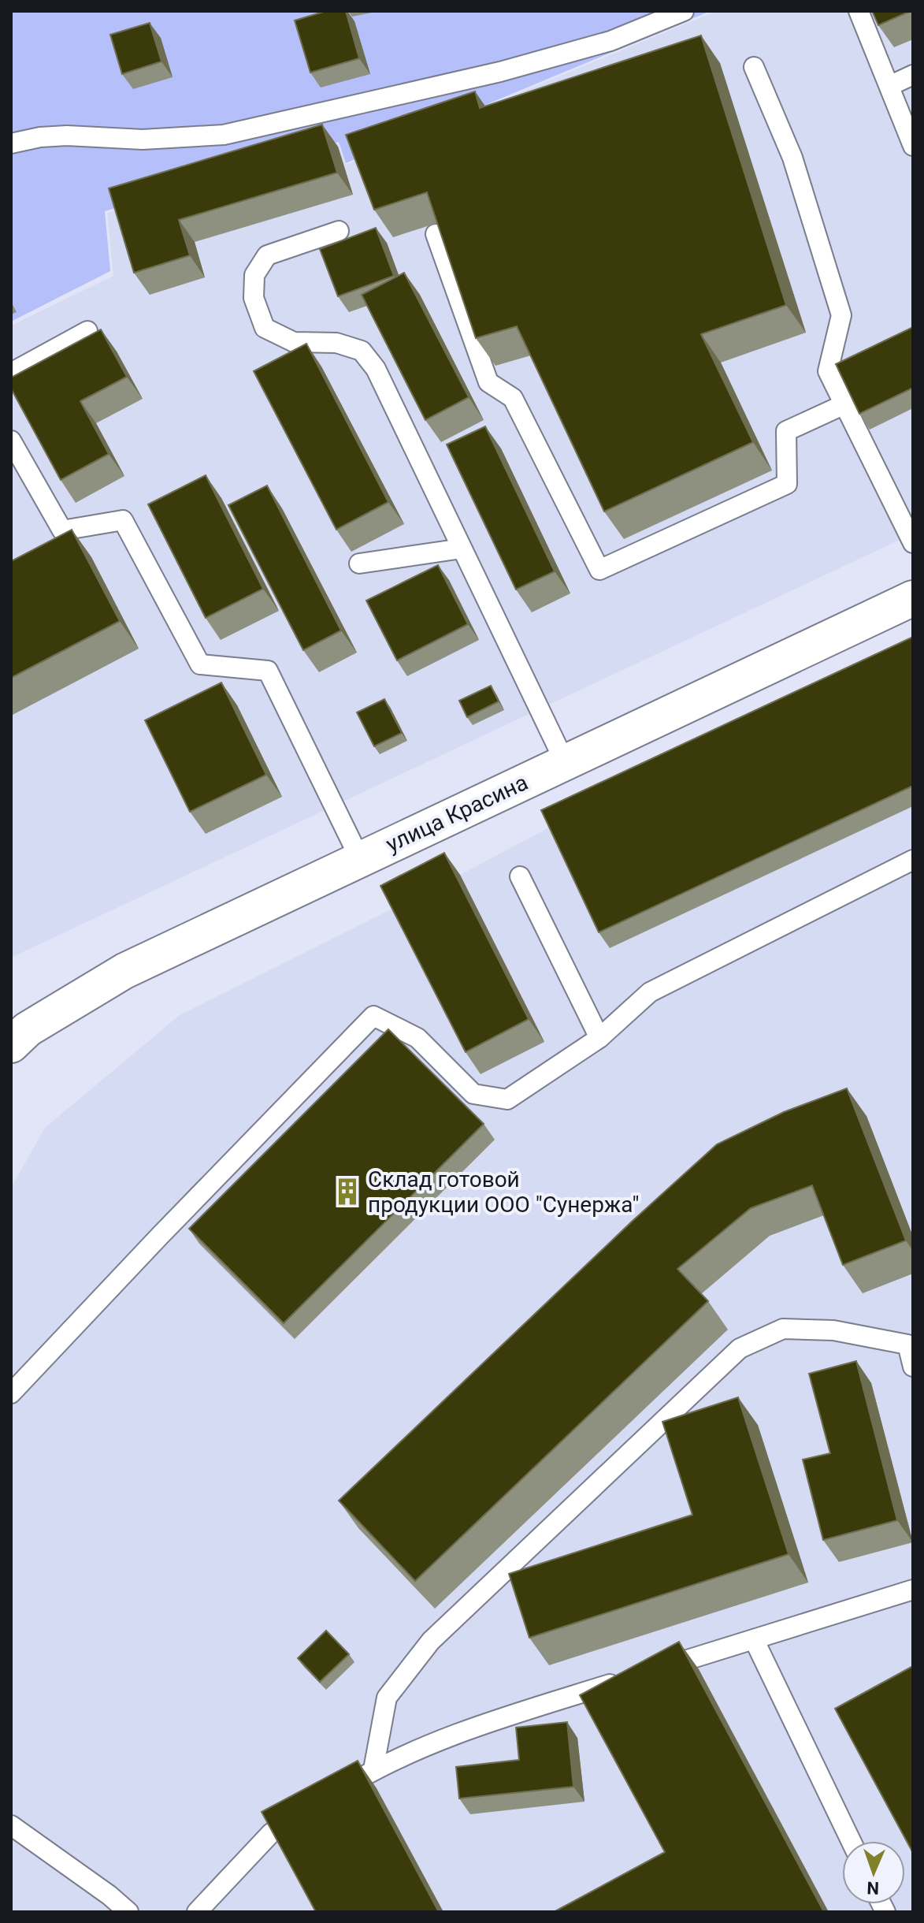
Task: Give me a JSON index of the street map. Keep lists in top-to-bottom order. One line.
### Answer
{"streets":{"main road":["улица Красина"]},"places":{"building":["Склад готовой продукции ООО \"Сунержа\""]},"north":"bottom"}
